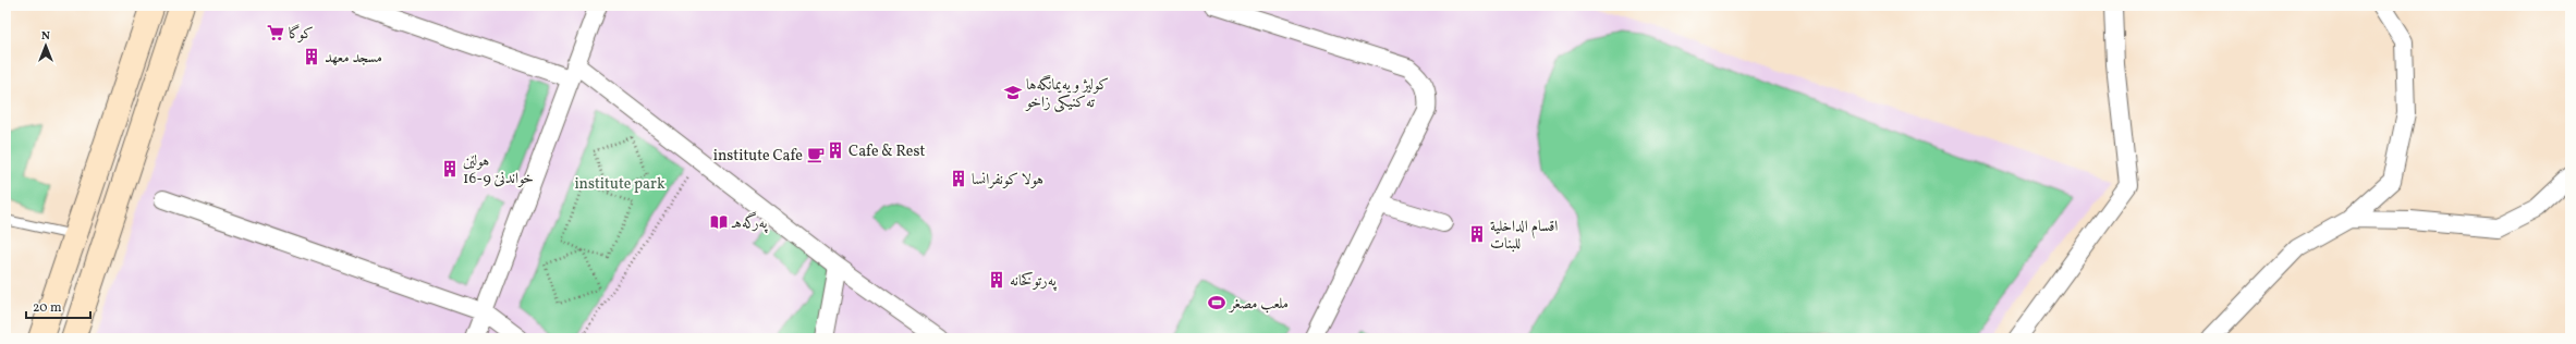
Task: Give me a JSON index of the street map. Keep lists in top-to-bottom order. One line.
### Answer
{"parks":["institute park"],"places":{"supermarket":["كوگا"],"building":["مسجد معهد","Cafe & Rest","هولێن خواندنێ 9-16","هولا كونفرانسا","اقسام الداخلیة للبنات","په‌رتوكخانه‌"],"school or university":["كوليژ و په‌يمانگه‌ها ته‌كنيكى زاخو"],"cafe":["institute Cafe"],"library":["په‌رگه‌هـ"],"sports":["ملعب مصغر"]},"scale_bar":"20 m","north":"top"}
